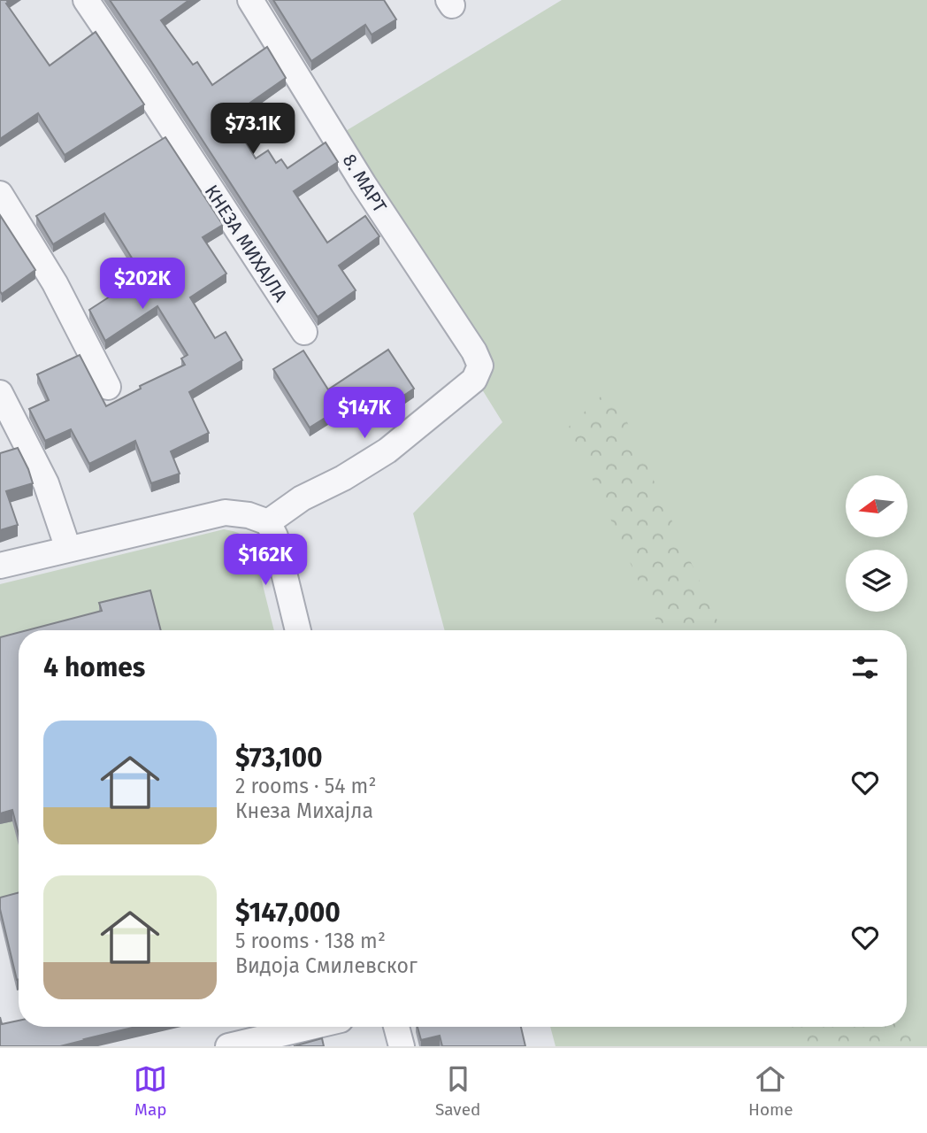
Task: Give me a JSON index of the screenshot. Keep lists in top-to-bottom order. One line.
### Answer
{"streets":{"street":["8. МАРТ","КНЕЗА МИХАЈЛА"]},"north":"left","page":{"price":["$73.1K","$202K","$147K","$162K"],"heading":"4 homes","list":[{"name":"$73,100","note":"2 rooms · 54 m² · Кнеза Михајла"},{"name":"$147,000","note":"5 rooms · 138 m² · Видоја Смилевског"}],"tabs":["Map","Saved","Home"]}}
